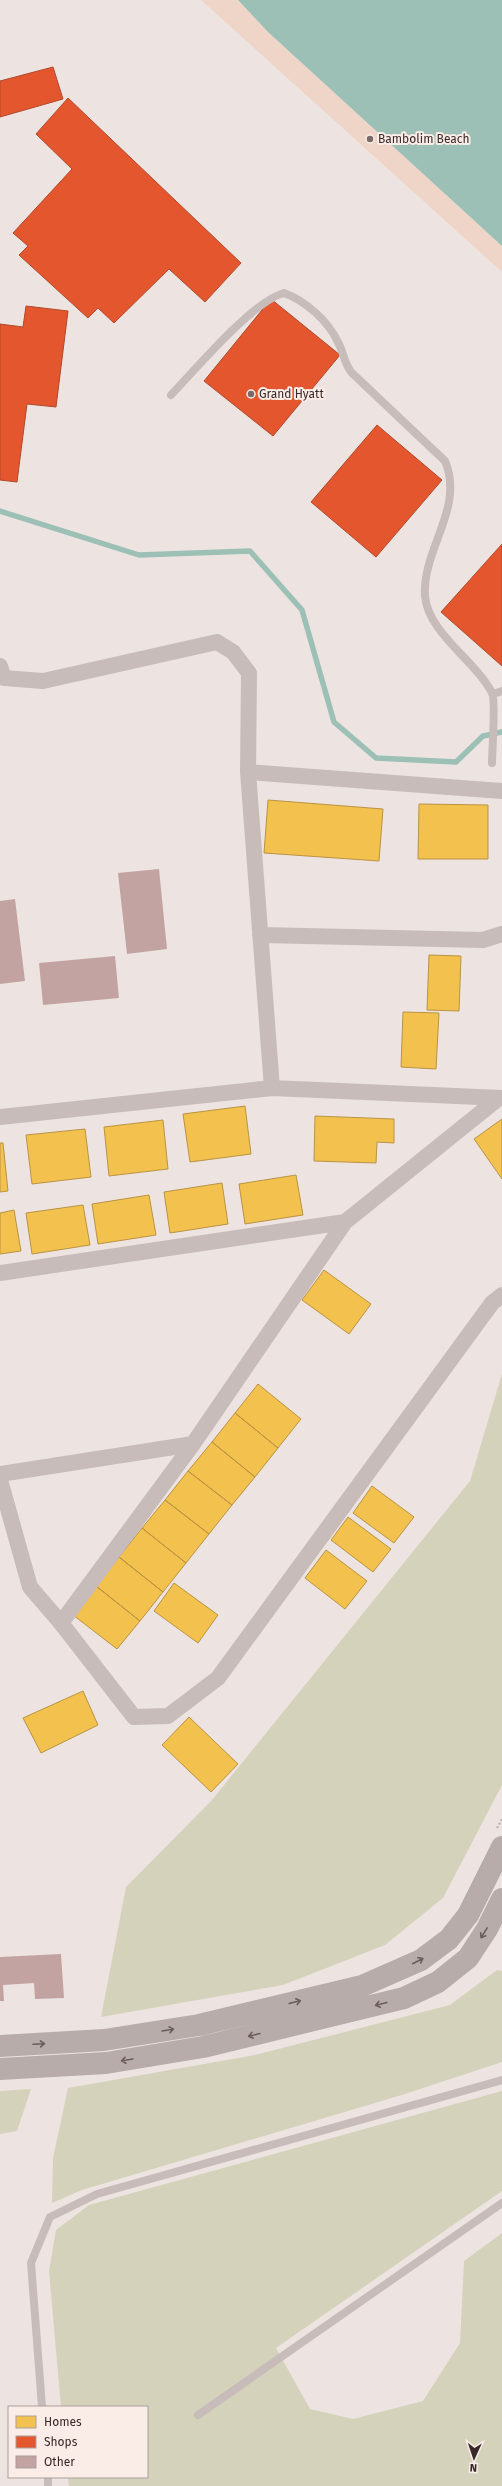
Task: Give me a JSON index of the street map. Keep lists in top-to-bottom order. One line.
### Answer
{"places":["Bambolim Beach","Grand Hyatt"],"legend":["Homes","Shops","Other"],"north":"bottom"}
